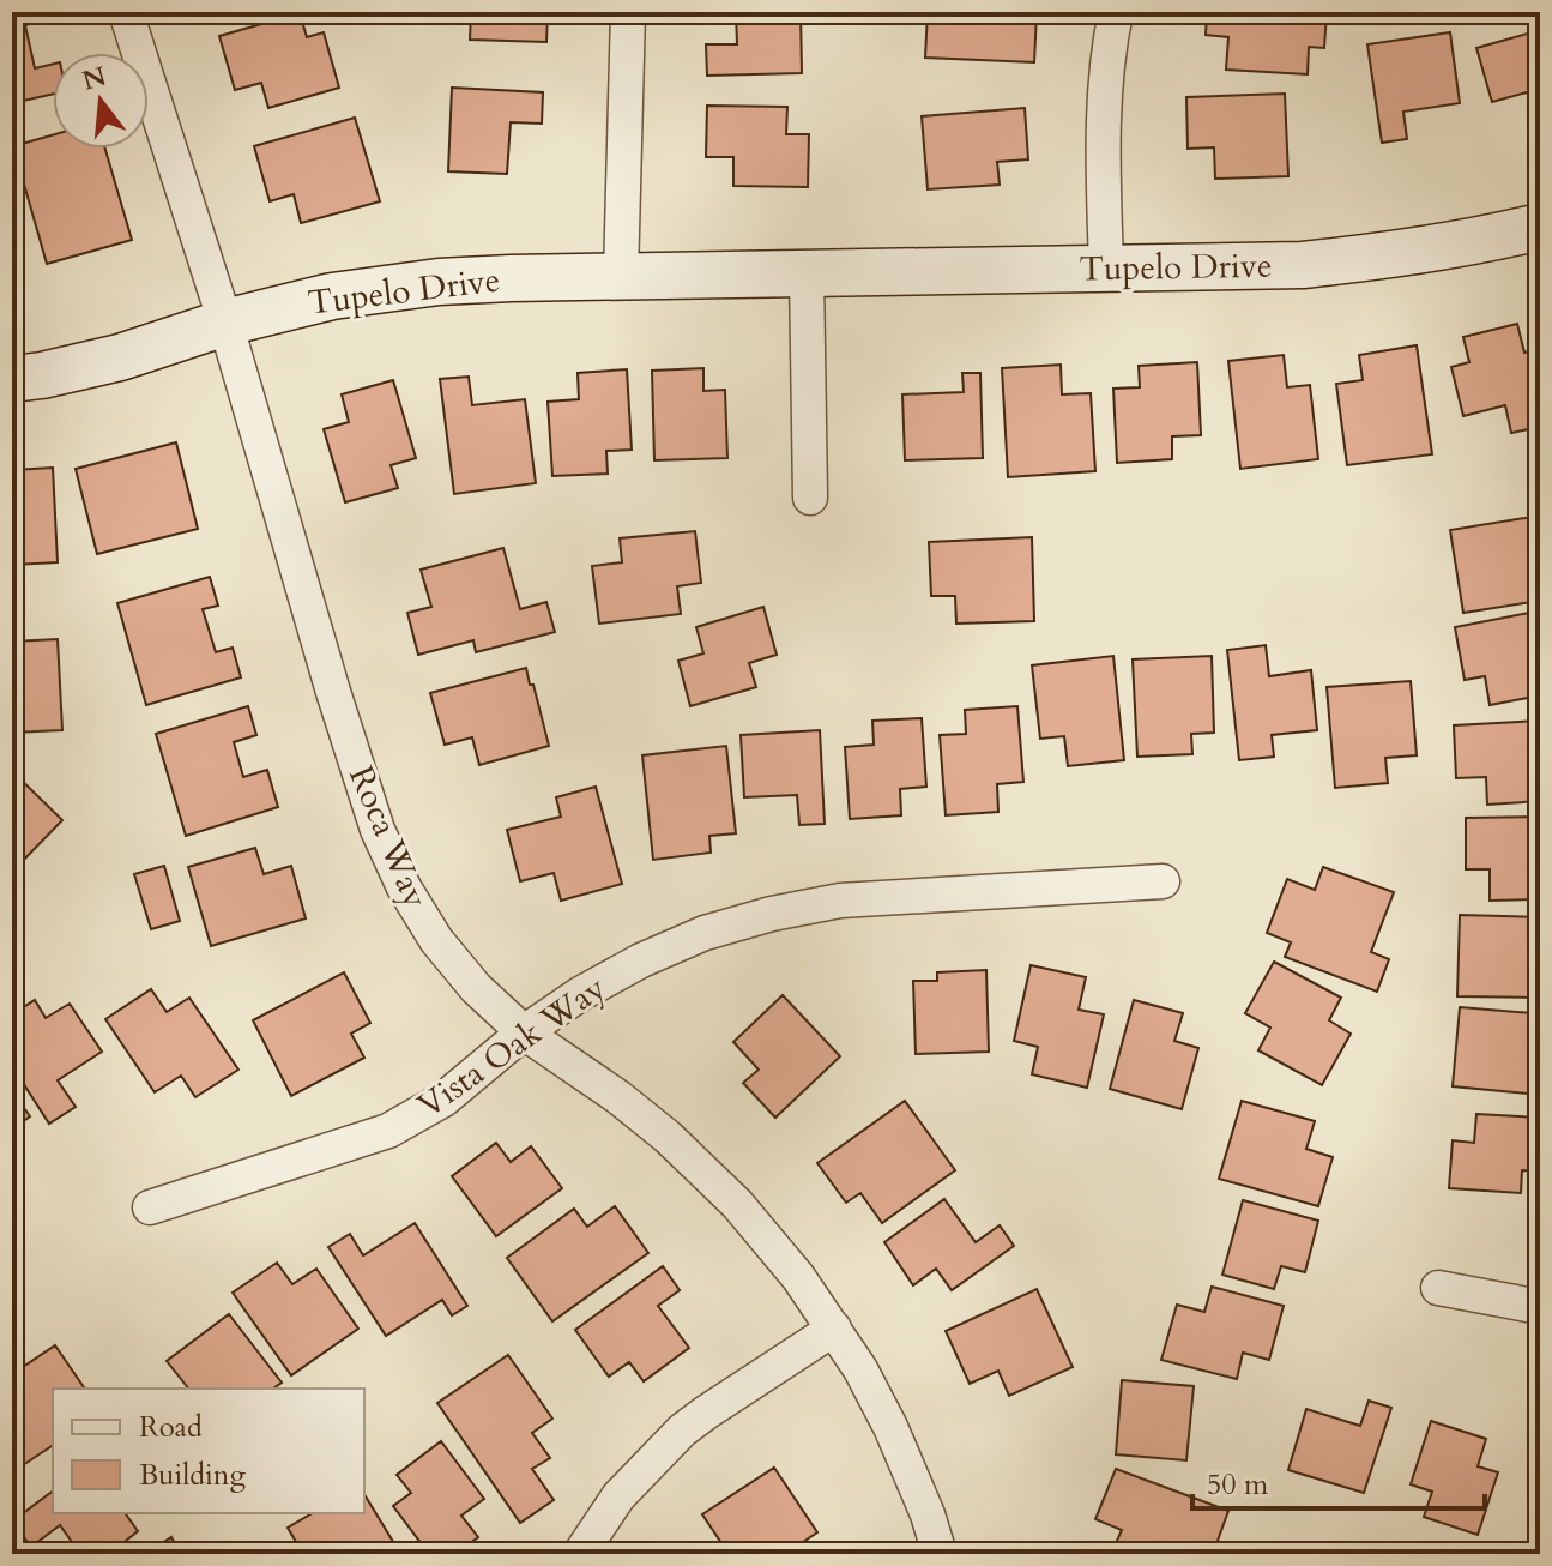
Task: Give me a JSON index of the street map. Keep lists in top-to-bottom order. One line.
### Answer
{"streets":{"street":["Tupelo Drive","Roca Way","Vista Oak Way"]},"crossings":[["Tupelo Drive","Roca Way"],["Roca Way","Vista Oak Way"]],"legend":["Road","Building"],"scale_bar":"50 m","north":"top"}
